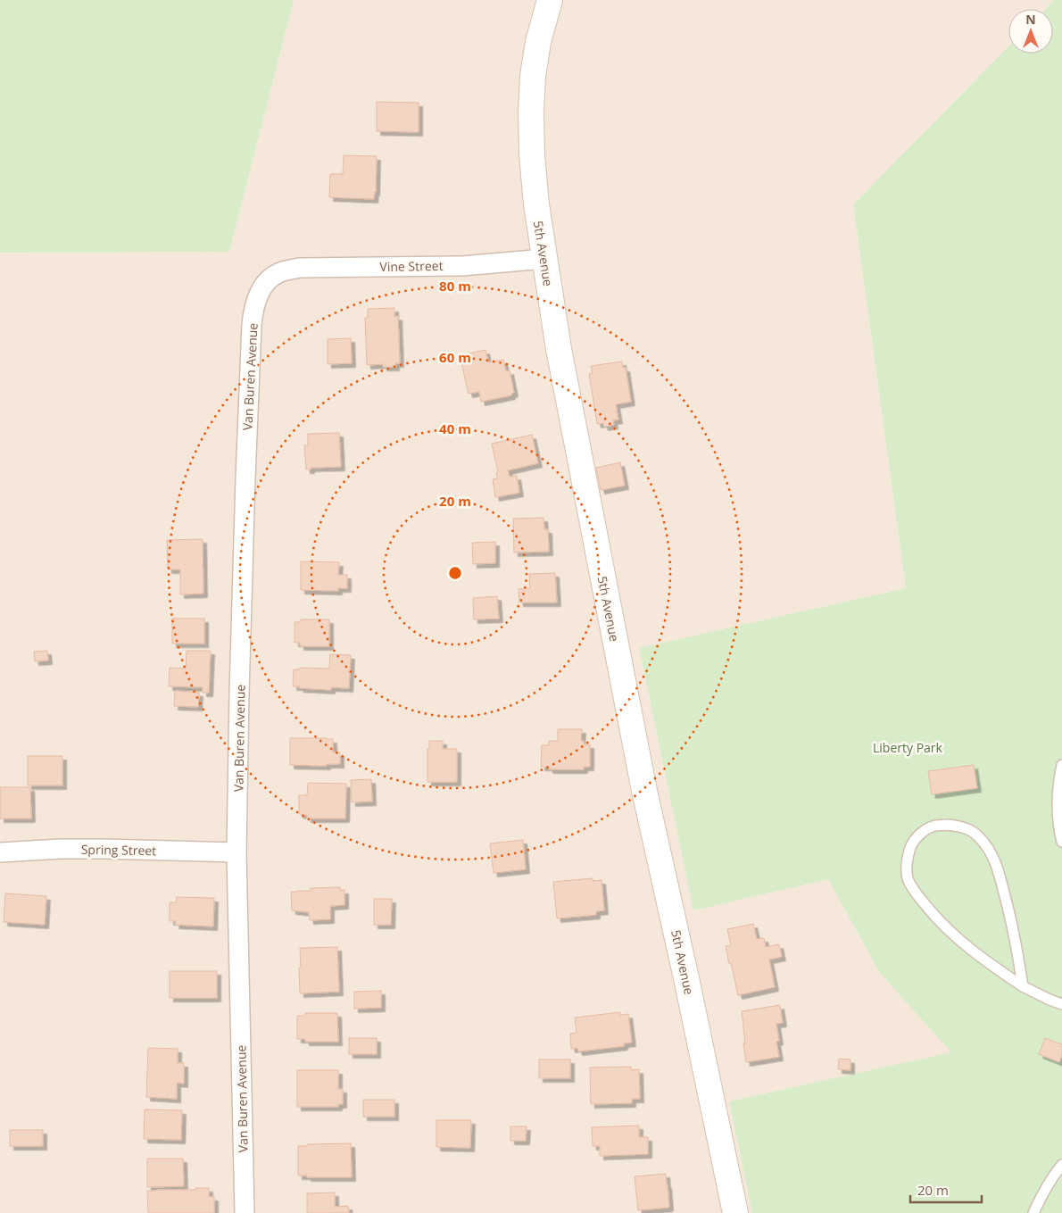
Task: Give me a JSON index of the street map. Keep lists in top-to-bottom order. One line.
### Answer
{"streets":{"street":["5th Avenue","Vine Street","Van Buren Avenue","Spring Street"]},"crossings":[["5th Avenue","Vine Street"],["Vine Street","Van Buren Avenue"],["Van Buren Avenue","Spring Street"]],"parks":["Liberty Park"],"scale_bar":"20 m","north":"top","rings":["80 m","60 m","40 m","20 m"]}
